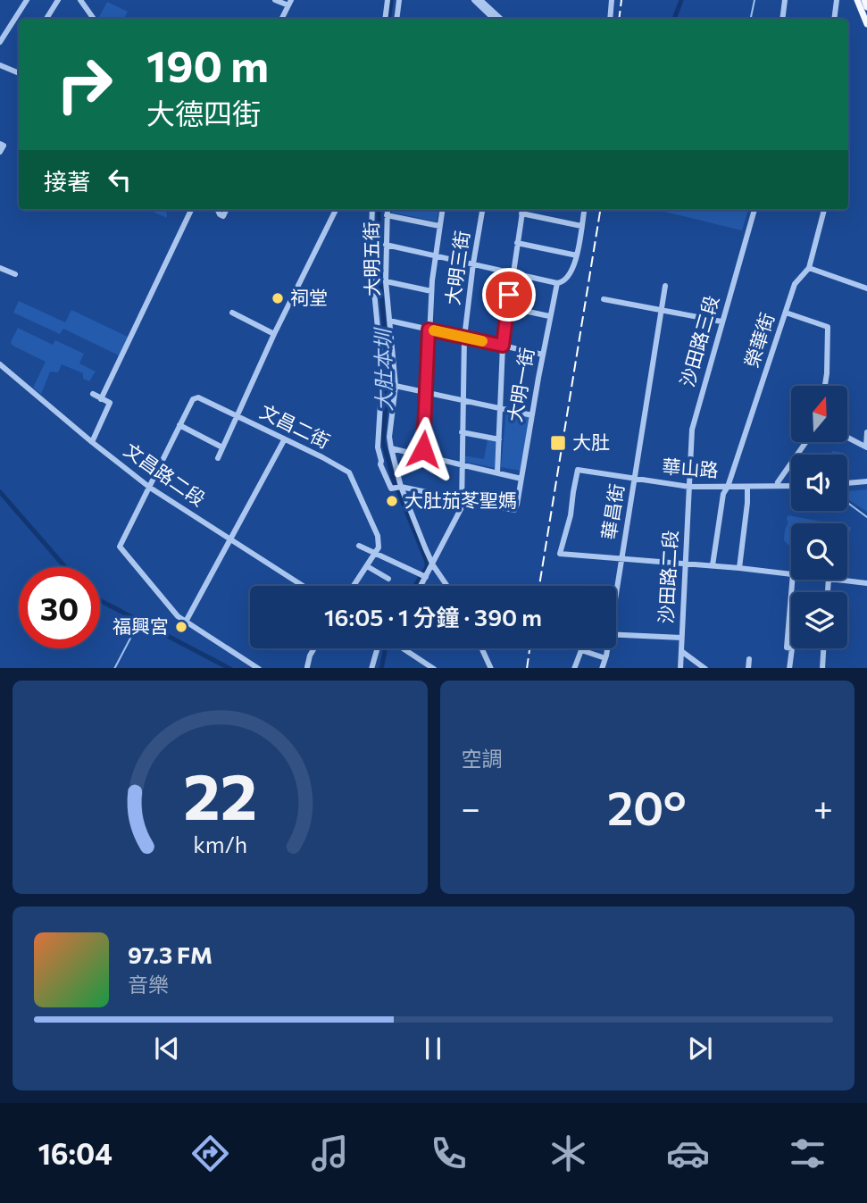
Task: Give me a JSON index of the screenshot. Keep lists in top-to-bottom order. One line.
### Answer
{"streets":{"street":["大明五街","大明三街","榮華街","沙田路三段","大明一街","文昌二街","華山路","文昌路二段","華昌街","沙田路二段"]},"crossings":[["大明五街","大明三街"],["大明三街","大明一街"],["榮華街","華山路"],["沙田路三段","華山路"],["沙田路三段","沙田路二段"],["文昌二街","文昌路二段"],["華山路","華昌街"],["華山路","沙田路二段"]],"water":["大肚本圳"],"places":{"other":["祠堂","大肚茄苳聖媽","福興宮"],"transit":["大肚"]},"north":"top","page":{"turn":["190 m","大德四街"],"then":"接著","limit":"30","trip":"16:05 · 1 分鐘 · 390 m","tile":"空調","heat":["−","20°","+"],"song":["97.3 FM","音樂"],"tabs":"16:04","gauge":["22","km/h"]}}
